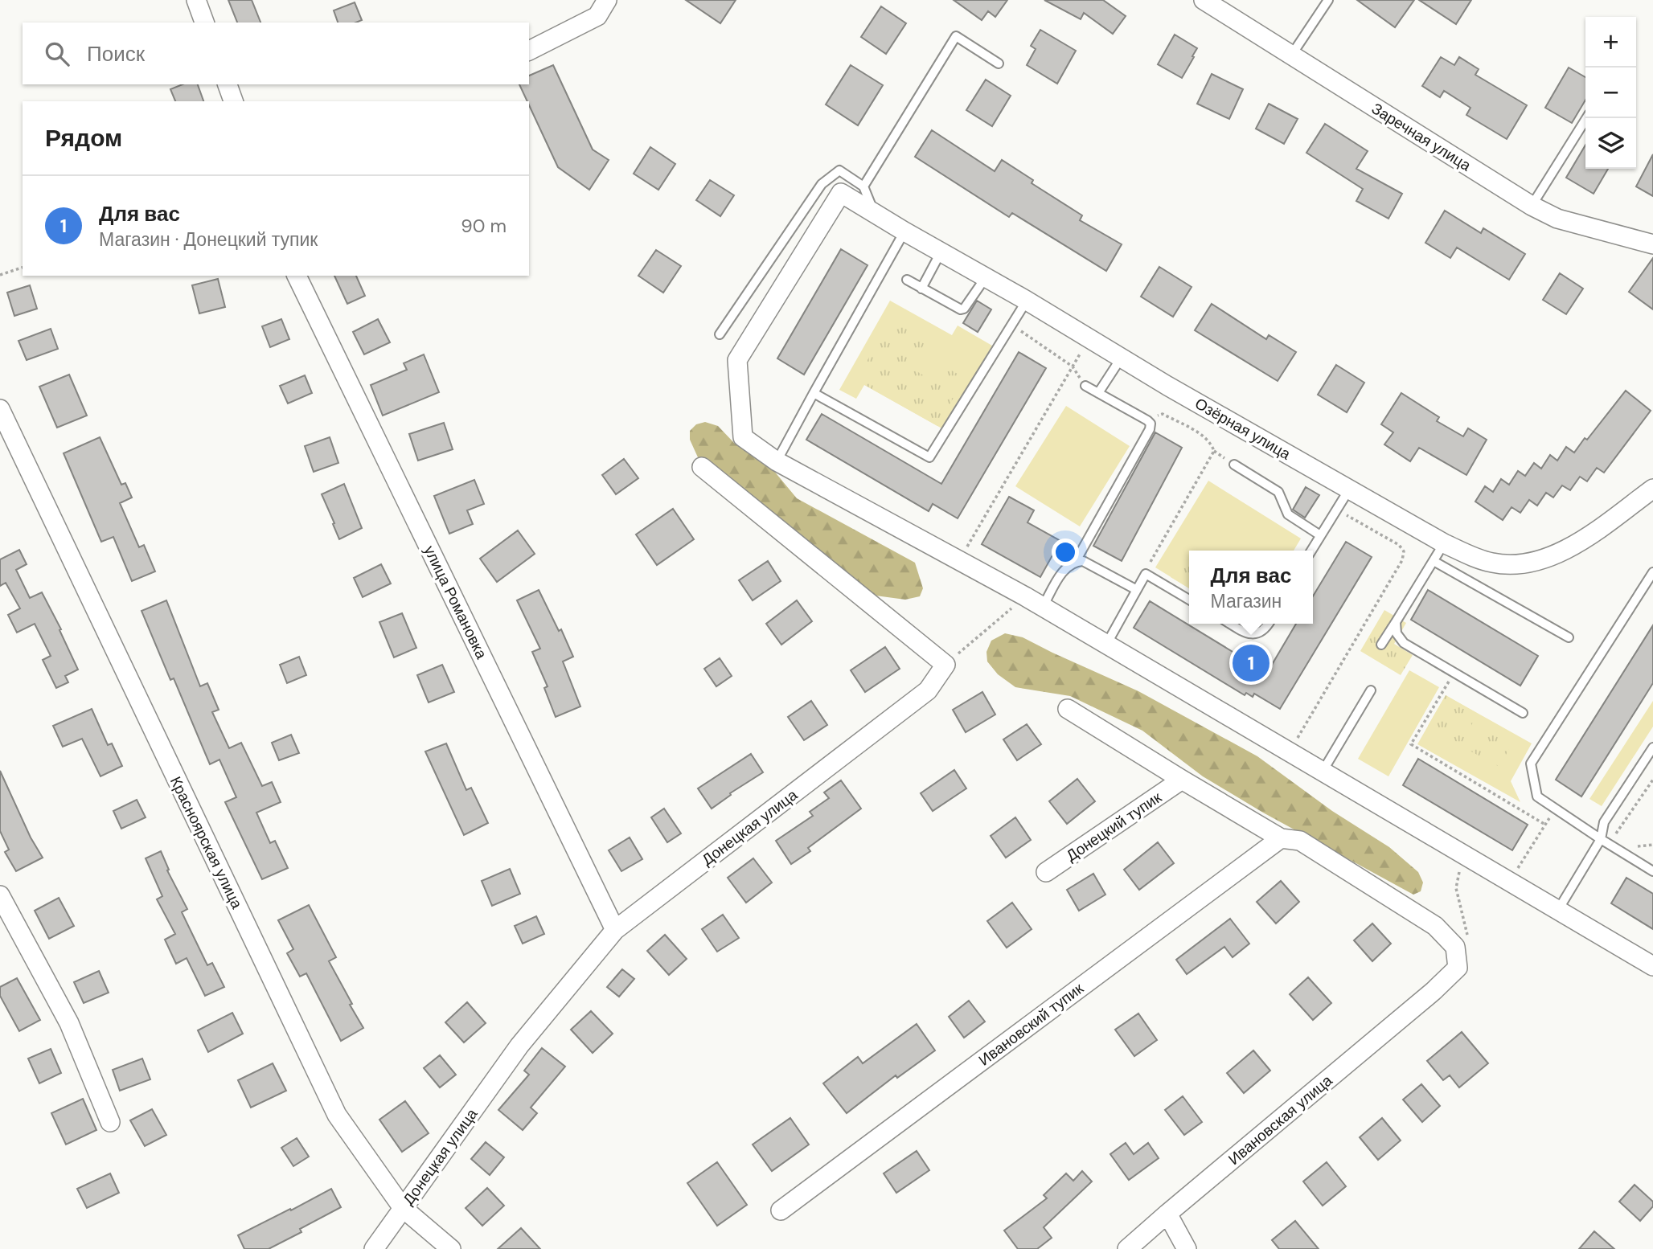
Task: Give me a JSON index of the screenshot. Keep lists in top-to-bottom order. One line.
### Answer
{"streets":{"street":["Заречная улица","Озёрная улица","улица Романовка","Донецкий тупик","Донецкая улица","Красноярская улица","Ивановский тупик","Ивановская улица"]},"crossings":[["улица Романовка","Донецкая улица"],["Донецкий тупик","Ивановская улица"],["Донецкая улица","Красноярская улица"],["Ивановский тупик","Ивановская улица"]],"page":{"map_buttons":["+","−"],"search":"Поиск","heading":"Рядом","list":[{"mark":"1","name":"Для вас","note":"Магазин · Донецкий тупик","value":"90 m"}],"popup":["Для вас","Магазин"],"pins":"1"}}
